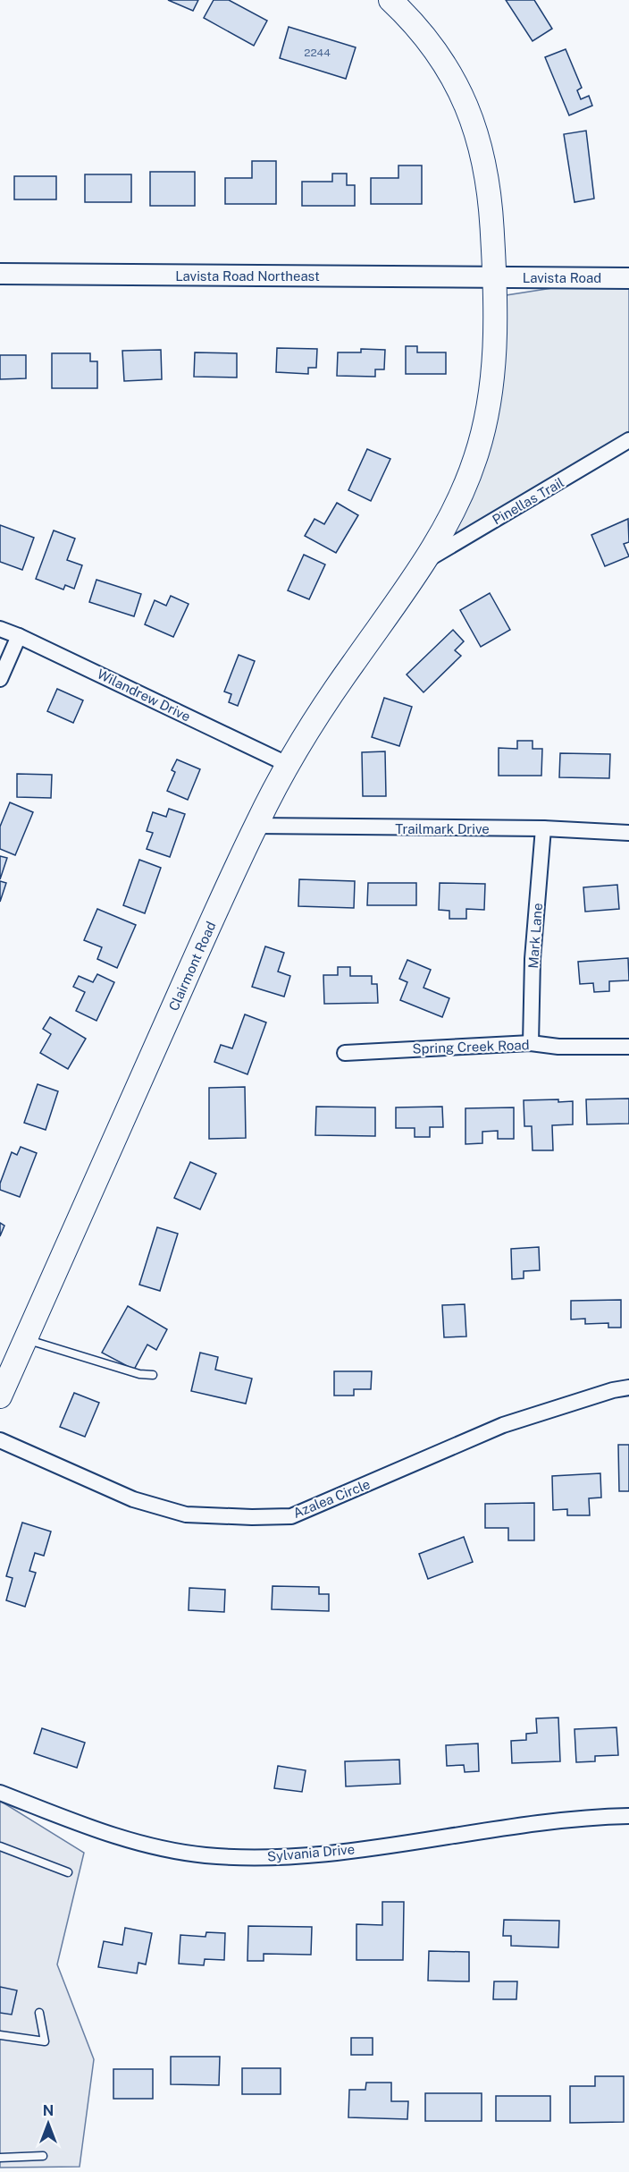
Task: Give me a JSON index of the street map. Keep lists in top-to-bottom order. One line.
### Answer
{"streets":{"main road":["Lavista Road Northeast","Lavista Road","Clairmont Road"],"street":["Pinellas Trail","Wilandrew Drive","Trailmark Drive","Mark Lane","Spring Creek Road","Azalea Circle","Sylvania Drive"]},"crossings":[["Lavista Road Northeast","Lavista Road"],["Lavista Road Northeast","Clairmont Road"],["Lavista Road","Clairmont Road"],["Pinellas Trail","Clairmont Road"],["Wilandrew Drive","Clairmont Road"],["Trailmark Drive","Mark Lane"],["Trailmark Drive","Clairmont Road"],["Mark Lane","Spring Creek Road"]],"house_numbers":["2244"],"north":"top"}
